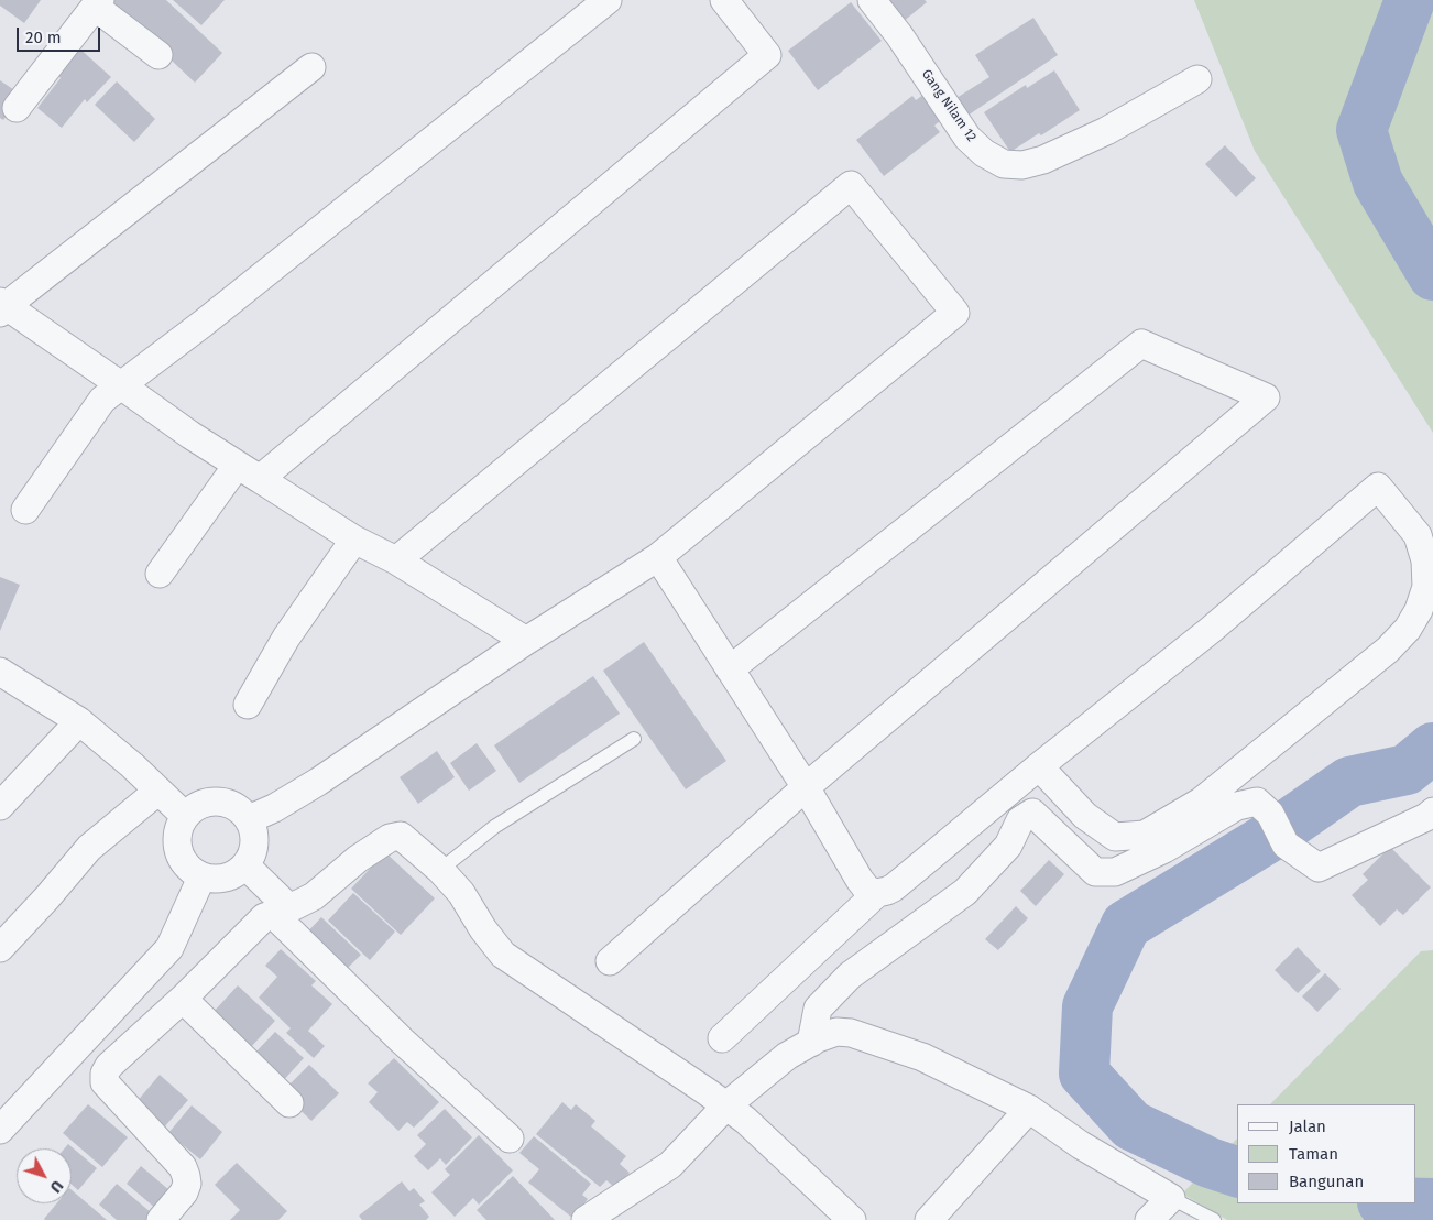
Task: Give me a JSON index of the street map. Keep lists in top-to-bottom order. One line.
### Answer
{"streets":{"street":["Gang Nilam 12"]},"legend":["Jalan","Taman","Bangunan"],"scale_bar":"20 m","north":"bottom right"}
